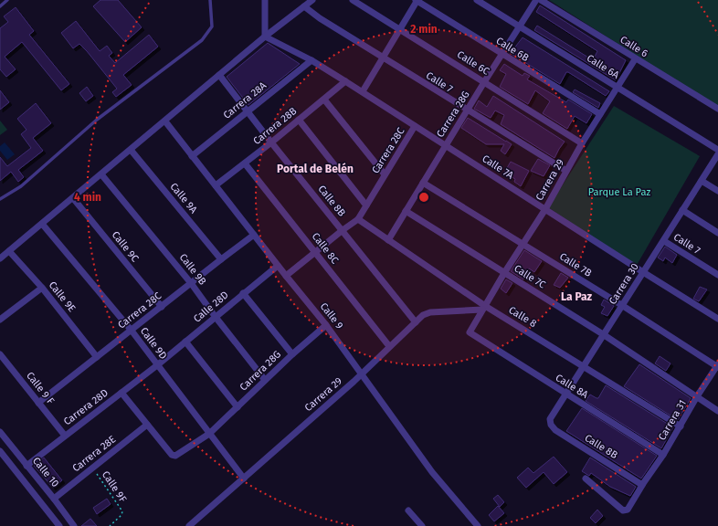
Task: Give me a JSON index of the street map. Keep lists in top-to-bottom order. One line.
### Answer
{"streets":{"street":["Calle 6","Calle 6B","Calle 6C","Calle 6A","Calle 7","Carrera 28A","Carrera 28G","Carrera 28B","Carrera 28C","Calle 7A","Carrera 29","Calle 9A","Calle 8B","Calle 9C","Calle 8C","Calle 7B","Calle 9B","Calle 7C","Carrera 30","Calle 9E","Calle 28D","Calle 9","Calle 8","Calle 9D","Calle 8A","Calle 9 F","Carrera 28D","Carrera 31","Carrera 28E","Calle 10"],"path":["Calle 9F"]},"crossings":[["Calle 6","Carrera 29"],["Calle 6B","Carrera 28G"],["Calle 6B","Carrera 29"],["Calle 6C","Carrera 28G"],["Calle 6C","Carrera 29"],["Calle 6A","Carrera 28G"],["Calle 6A","Carrera 29"],["Calle 7","Carrera 28G"],["Calle 7","Carrera 29"],["Calle 7","Carrera 30"],["Carrera 28A","Calle 7A"],["Carrera 28A","Calle 8B"],["Carrera 28A","Calle 9"],["Carrera 28G","Calle 7A"],["Carrera 28G","Calle 7B"],["Carrera 28G","Calle 9B"],["Carrera 28G","Calle 7C"],["Carrera 28G","Calle 9"],["Carrera 28G","Calle 8"],["Carrera 28G","Calle 9D"],["Carrera 28G","Carrera 28E"],["Carrera 28B","Calle 7A"],["Carrera 28B","Calle 8B"],["Carrera 28B","Calle 8C"],["Carrera 28B","Calle 9"],["Carrera 28C","Calle 7A"],["Carrera 28C","Calle 9A"],["Carrera 28C","Calle 8B"],["Carrera 28C","Calle 9C"],["Carrera 28C","Calle 8C"],["Carrera 28C","Calle 9B"],["Carrera 28C","Calle 9E"],["Carrera 28C","Calle 9"],["Carrera 28C","Calle 8"],["Carrera 28C","Calle 9D"],["Carrera 28C","Calle 9 F"],["Calle 7A","Carrera 29"],["Calle 7A","Carrera 30"],["Carrera 29","Calle 8B"],["Carrera 29","Calle 8C"],["Carrera 29","Calle 7B"],["Carrera 29","Calle 7C"],["Carrera 29","Calle 9"],["Carrera 29","Calle 8"],["Carrera 29","Calle 9D"],["Carrera 29","Calle 8A"],["Calle 8B","Carrera 30"],["Calle 8B","Carrera 31"],["Calle 7B","Carrera 30"],["Calle 7B","Carrera 31"],["Calle 9B","Calle 28D"],["Calle 7C","Carrera 30"],["Calle 7C","Carrera 31"],["Carrera 30","Calle 8"],["Carrera 30","Calle 8A"],["Calle 28D","Calle 9"],["Calle 28D","Calle 9D"],["Calle 28D","Carrera 28D"],["Calle 8","Carrera 31"],["Calle 9D","Carrera 28D"],["Calle 8A","Carrera 31"],["Calle 9 F","Carrera 28D"],["Carrera 28D","Calle 10"],["Carrera 28E","Calle 10"],["Carrera 28E","Calle 9F"]],"districts":["Portal de Belén","La Paz"],"parks":["Parque La Paz"],"rings":["2 min","4 min"]}
